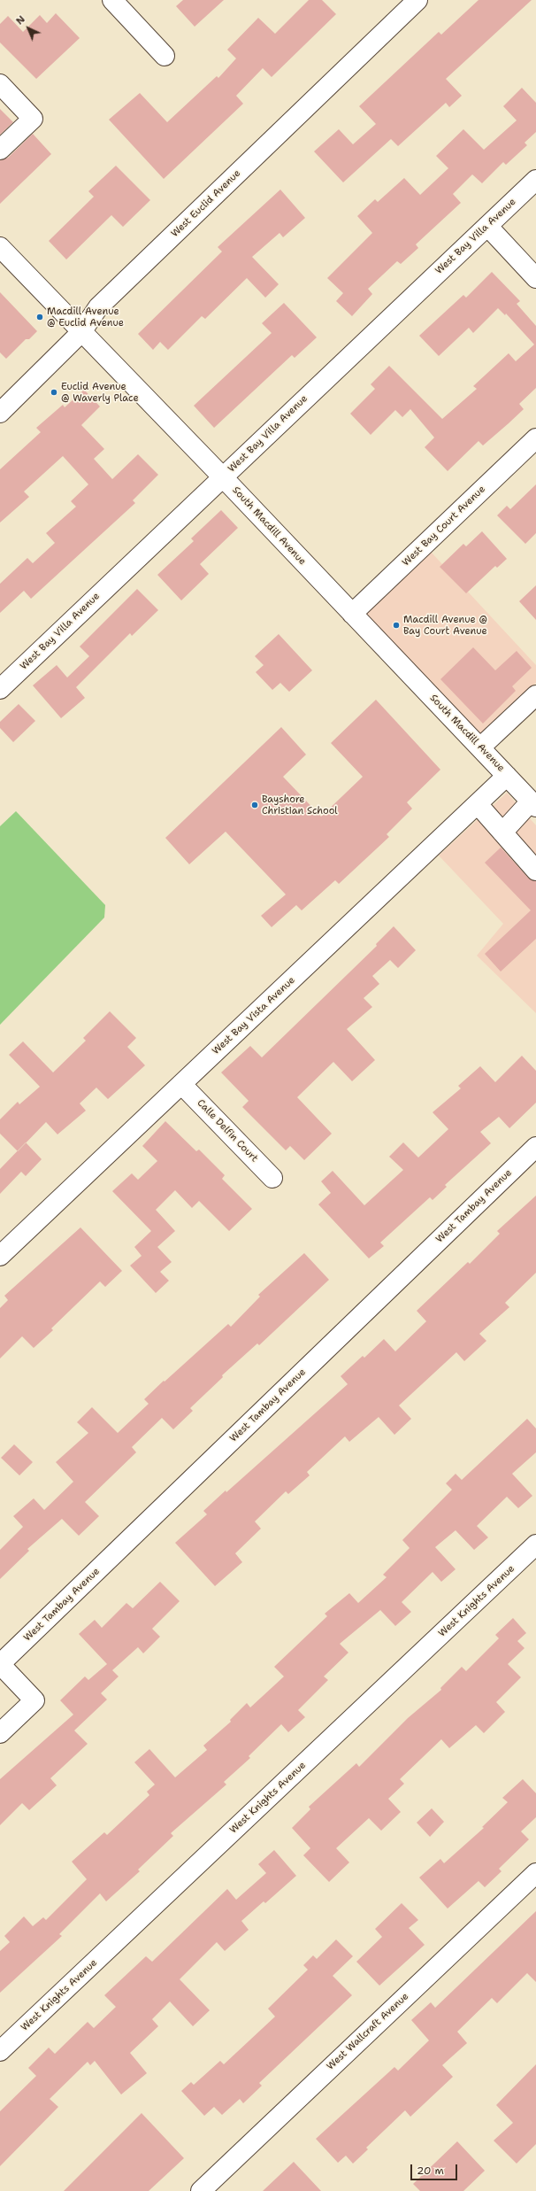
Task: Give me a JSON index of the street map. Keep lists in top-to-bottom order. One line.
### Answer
{"streets":{"street":["West Euclid Avenue","West Bay Villa Avenue","South Macdill Avenue","West Bay Court Avenue","West Bay Vista Avenue","Calle Delfin Court","West Tambay Avenue","West Knights Avenue","West Wallcraft Avenue"]},"crossings":[["West Euclid Avenue","South Macdill Avenue"],["West Bay Villa Avenue","South Macdill Avenue"],["South Macdill Avenue","West Bay Court Avenue"],["South Macdill Avenue","West Bay Vista Avenue"],["West Bay Vista Avenue","Calle Delfin Court"]],"places":["Macdill Avenue @ Euclid Avenue","Euclid Avenue @ Waverly Place","Macdill Avenue @ Bay Court Avenue","Bayshore Christian School"],"scale_bar":"20 m","north":"top left"}
